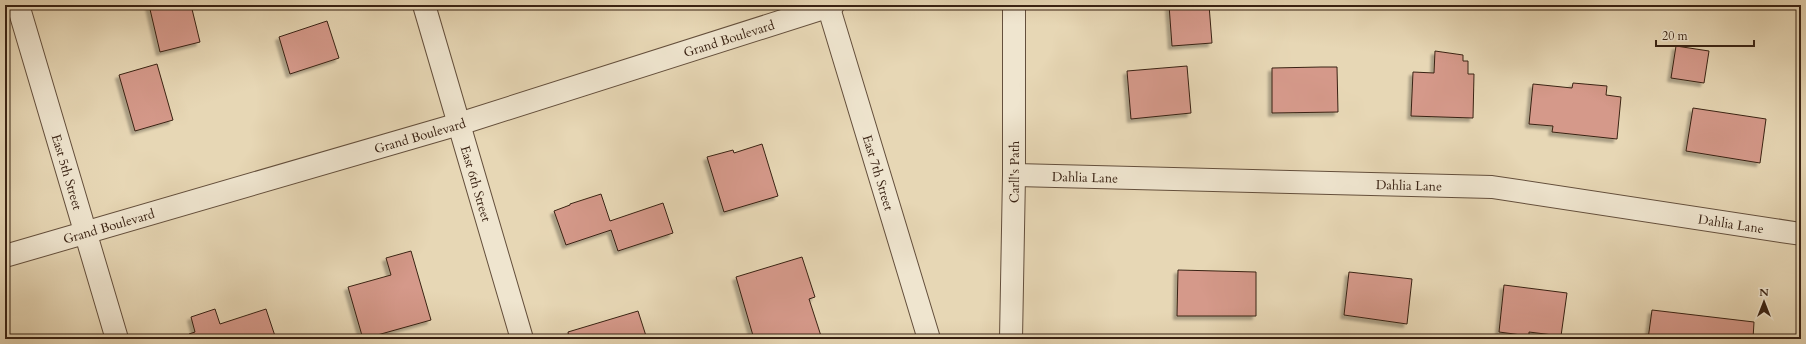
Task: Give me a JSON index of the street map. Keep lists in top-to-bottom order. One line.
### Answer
{"streets":{"street":["Grand Boulevard","East 5th Street","East 7th Street","Carll's Path","Dahlia Lane","East 6th Street"]},"crossings":[["Grand Boulevard","East 5th Street"],["Grand Boulevard","East 7th Street"],["Grand Boulevard","East 6th Street"],["Carll's Path","Dahlia Lane"]],"scale_bar":"20 m","north":"top"}
